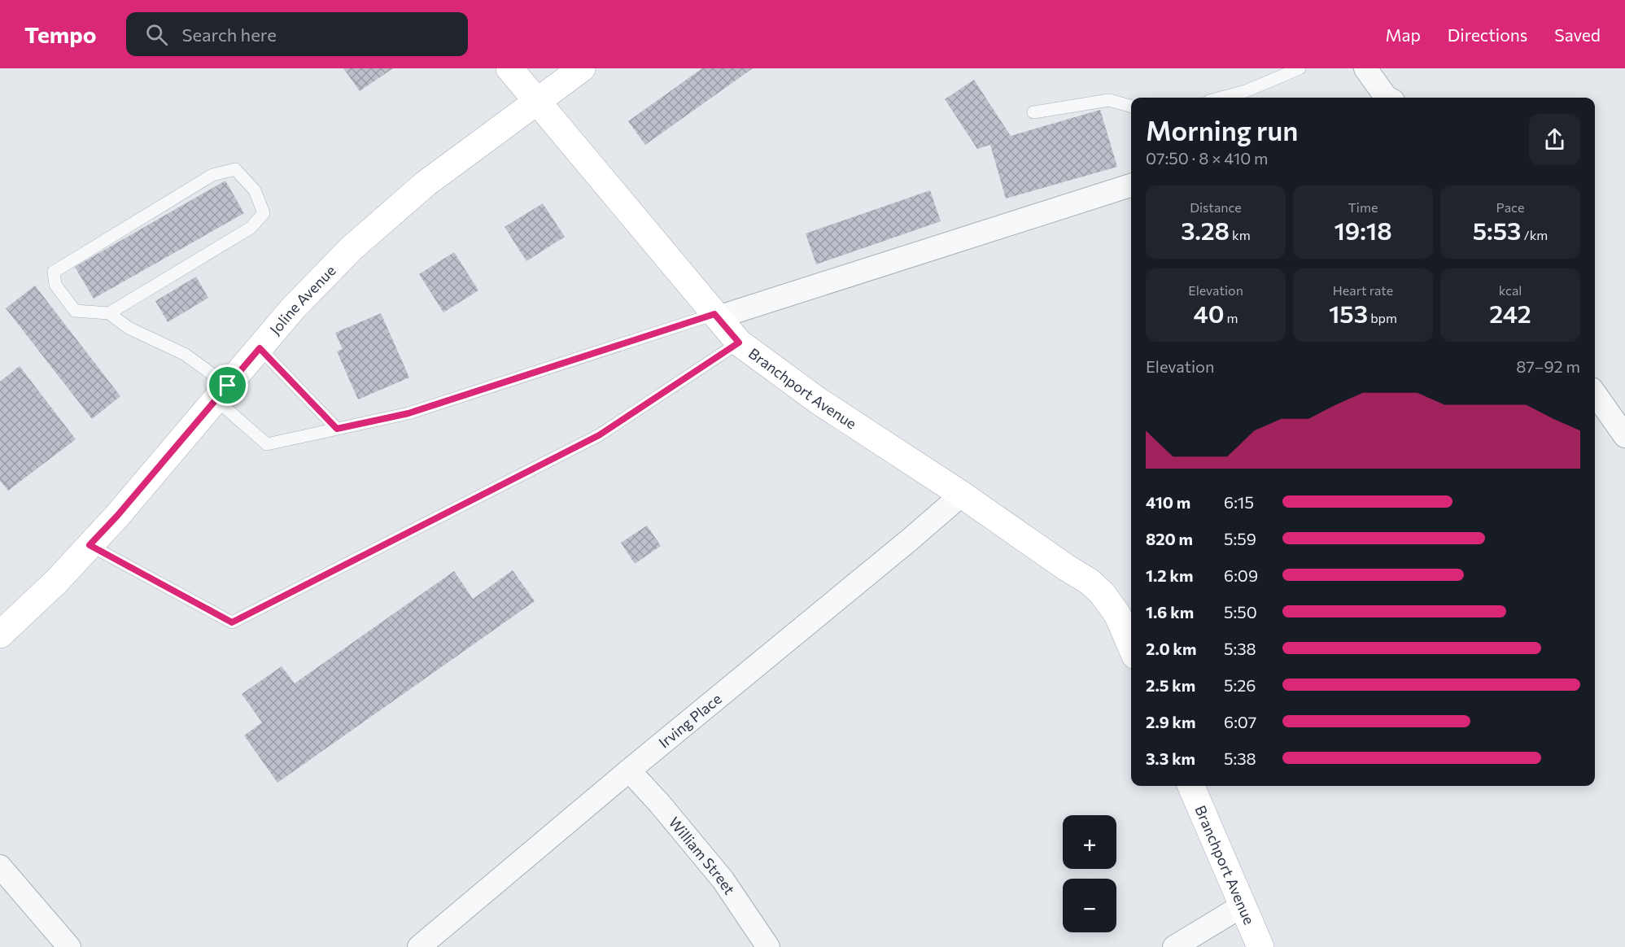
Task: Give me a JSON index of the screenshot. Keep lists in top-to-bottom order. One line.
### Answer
{"streets":{"street":["Joline Avenue","Branchport Avenue","Irving Place","William Street"]},"crossings":[["Joline Avenue","Branchport Avenue"],["Branchport Avenue","Irving Place"],["Irving Place","William Street"]],"page":{"header":"Tempo","search":"Search here","nav":["Map","Directions","Saved"],"heading":["Morning run","07:50 · 8 × 410 m"],"stats":[["Distance","3.28 km"],["Time","19:18"],["Pace","5:53 /km"],["Elevation","40 m"],["Heart rate","153 bpm"],["kcal","242"]],"chart":["Elevation","87–92 m"],"list":[{"name":"410 m","note":"6:15"},{"name":"820 m","note":"5:59"},{"name":"1.2 km","note":"6:09"},{"name":"1.6 km","note":"5:50"},{"name":"2.0 km","note":"5:38"},{"name":"2.5 km","note":"5:26"},{"name":"2.9 km","note":"6:07"},{"name":"3.3 km","note":"5:38"}],"map_buttons":["+","−"]}}
